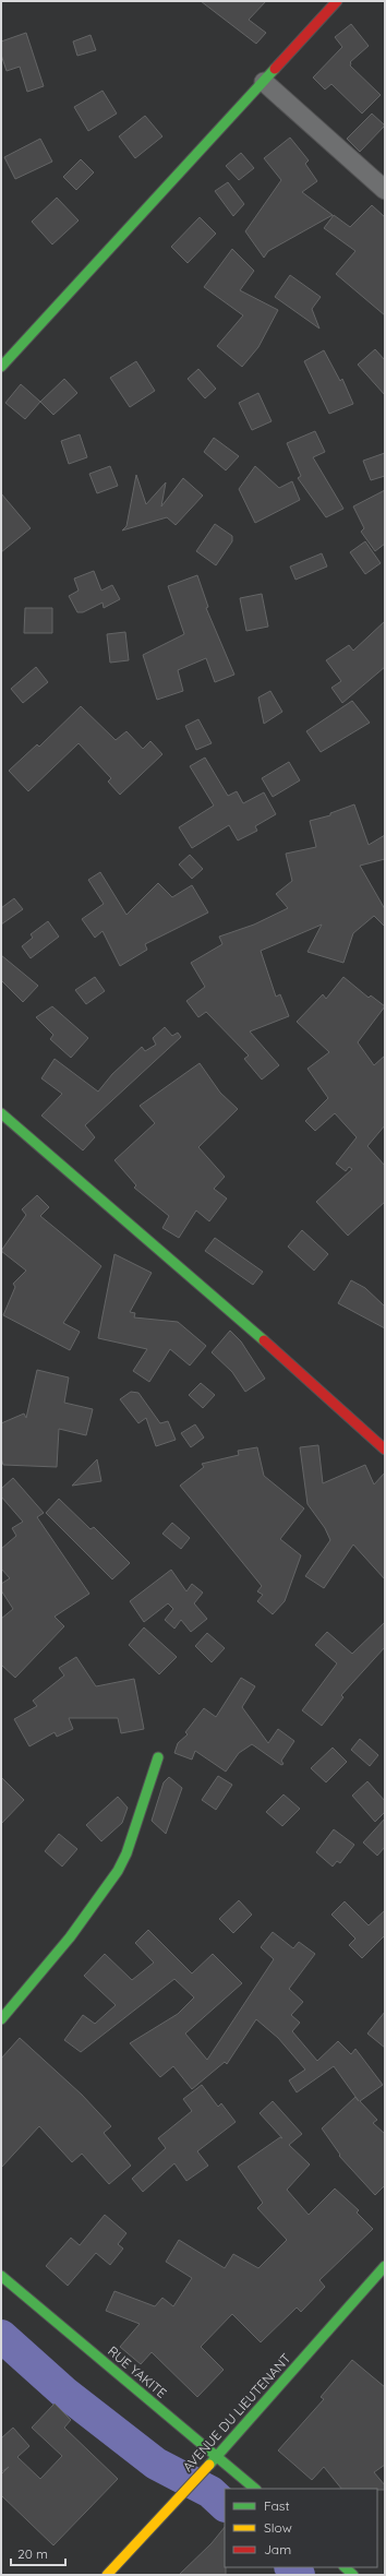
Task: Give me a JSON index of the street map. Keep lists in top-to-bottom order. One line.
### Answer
{"streets":{"street":["RUE YAKITE","AVENUE DU LIEUTENANT"]},"crossings":[["RUE YAKITE","AVENUE DU LIEUTENANT"]],"legend":["Fast","Slow","Jam"],"scale_bar":"20 m"}
